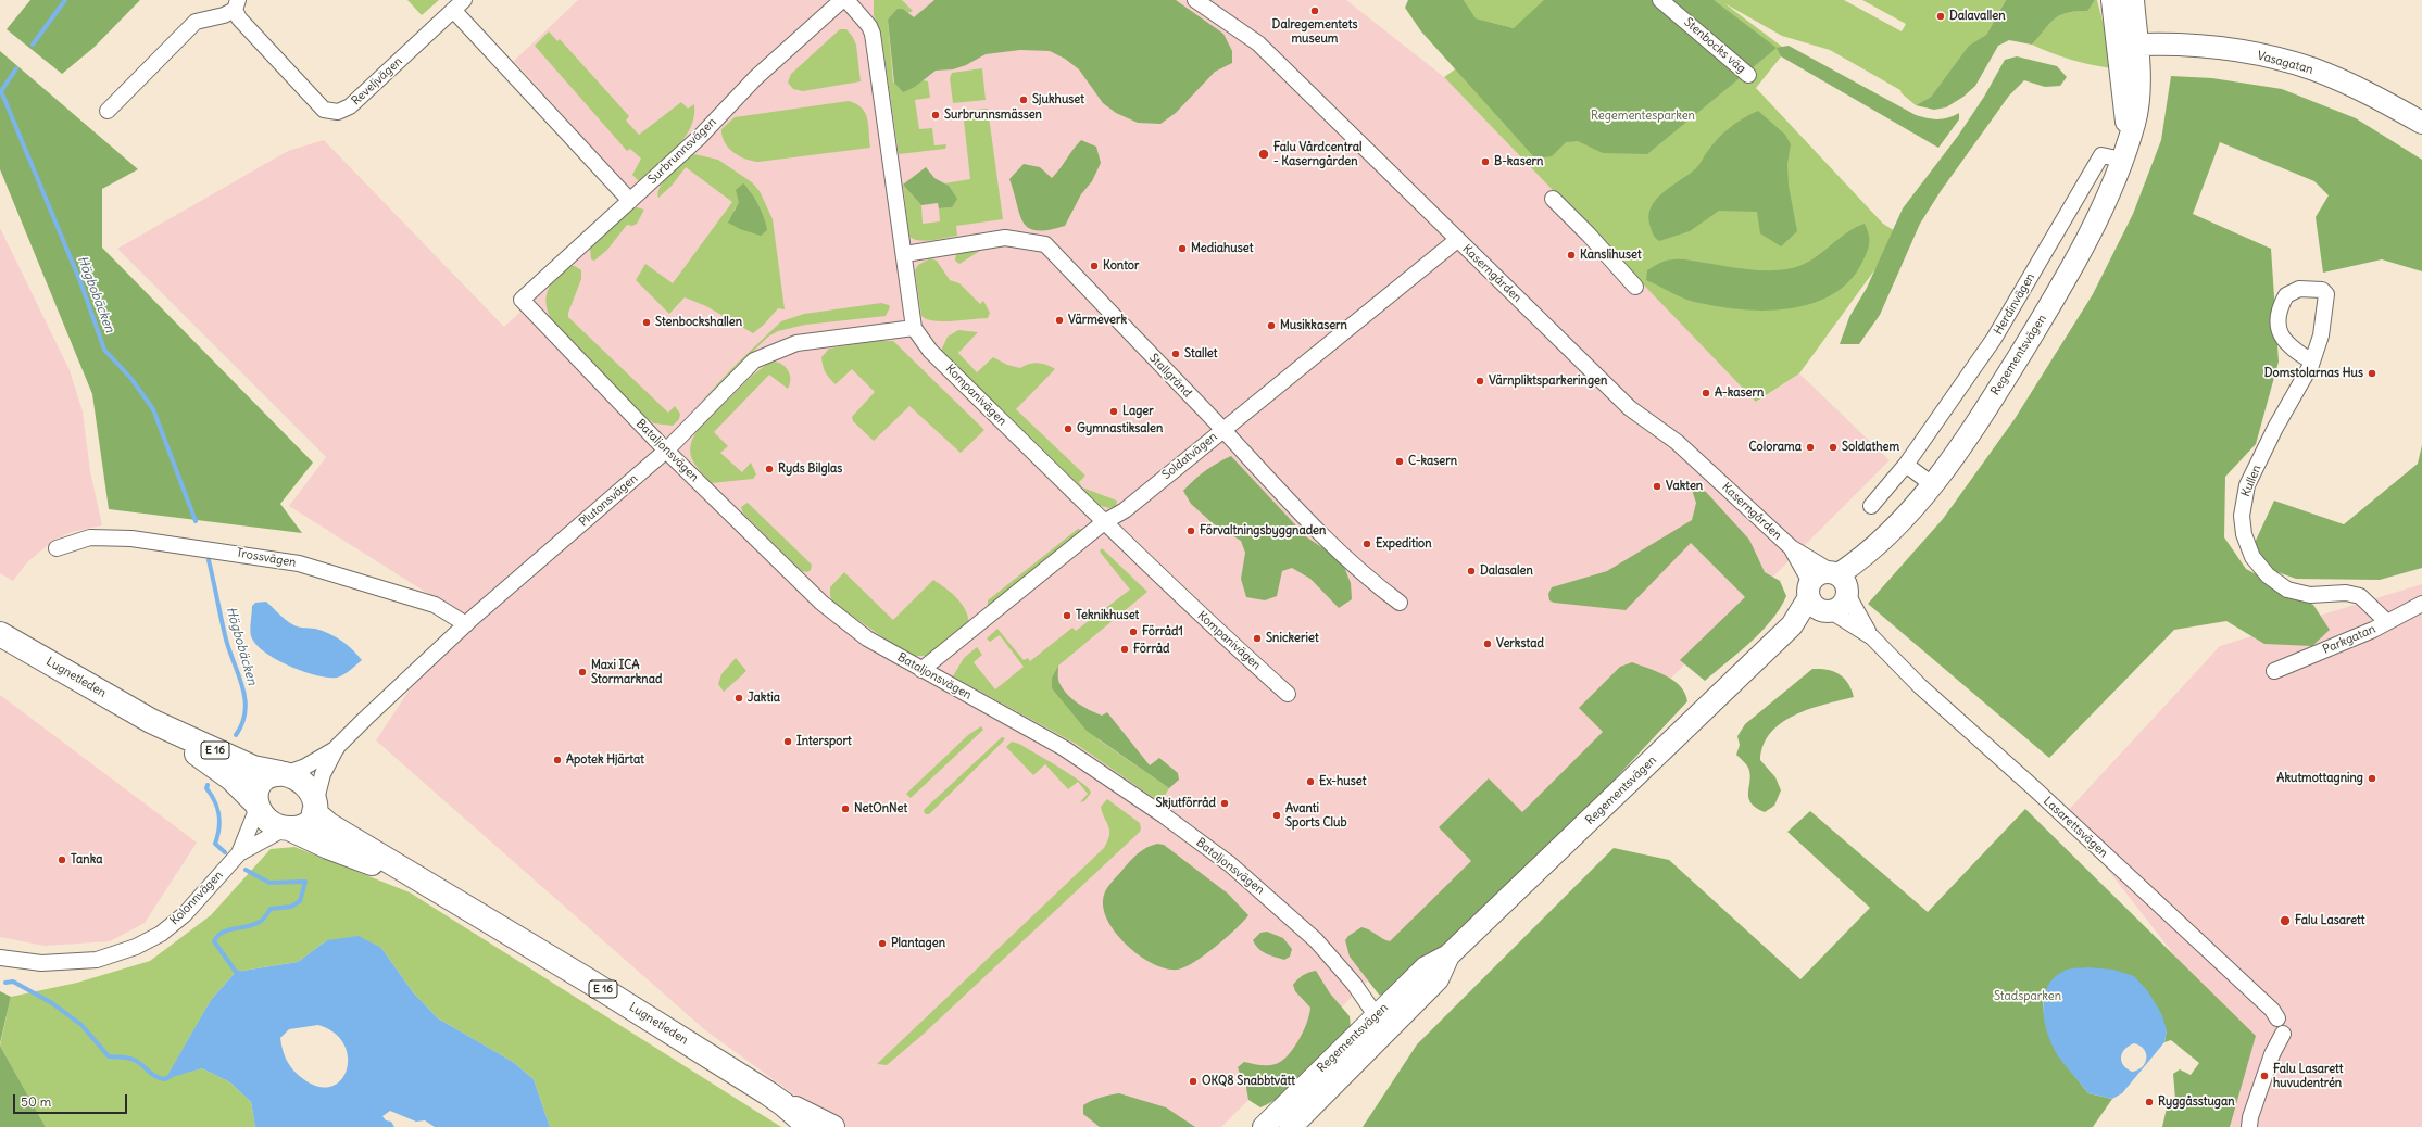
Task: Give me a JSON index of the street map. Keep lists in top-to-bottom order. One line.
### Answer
{"streets":{"highway":["Lugnetleden","E 16"],"main road":["Vasagatan","Regementsvägen"],"street":["Stenbocks väg","Reveljvägen","Surbrunnsvägen","Kaserngården","Herdinvägen","Stallgränd","Kompanivägen","Bataljonsvägen","Soldatvägen","Kullen","Plutonsvägen","Trossvägen","Parkgatan","Lasarettsvägen","Kolonnvägen"]},"crossings":[["Vasagatan","Regementsvägen"],["Reveljvägen","Surbrunnsvägen"],["Surbrunnsvägen","Bataljonsvägen"],["Kaserngården","Regementsvägen"],["Kaserngården","Soldatvägen"],["Kaserngården","Lasarettsvägen"],["Herdinvägen","Regementsvägen"],["Regementsvägen","Bataljonsvägen"],["Regementsvägen","Lasarettsvägen"],["Stallgränd","Kompanivägen"],["Stallgränd","Soldatvägen"],["Kompanivägen","Soldatvägen"],["Kompanivägen","Plutonsvägen"],["Bataljonsvägen","Soldatvägen"],["Bataljonsvägen","Plutonsvägen"],["Kullen","Parkgatan"],["Plutonsvägen","Trossvägen"],["Plutonsvägen","Lugnetleden"],["Plutonsvägen","E 16"],["Plutonsvägen","Kolonnvägen"],["Lugnetleden","E 16"],["Lugnetleden","Kolonnvägen"],["E 16","Kolonnvägen"]],"water":["Högbobäcken"],"parks":["Regementesparken","Stadsparken"],"places":["Dalregementets museum","Dalavallen","Sjukhuset","Surbrunnsmässen","Falu Vårdcentral - Kaserngården","B-kasern","Mediahuset","Kanslihuset","Kontor","Värmeverk","Stenbockshallen","Musikkasern","Stallet","Domstolarnas Hus","Värnpliktsparkeringen","A-kasern","Lager","Gymnastiksalen","Colorama","Soldathem","C-kasern","Ryds Bilglas","Vakten","Förvaltningsbyggnaden","Expedition","Dalasalen","Teknikhuset","Förråd1","Snickeriet","Verkstad","Förråd","Maxi ICA Stormarknad","Jaktia","Intersport","Apotek Hjärtat","Akutmottagning","Ex-huset","Skjutförråd","NetOnNet","Avanti Sports Club","Tanka","Falu Lasarett","Plantagen","Falu Lasarett huvudentrén","OKQ8 Snabbtvätt","Ryggåsstugan"],"scale_bar":"50 m"}
